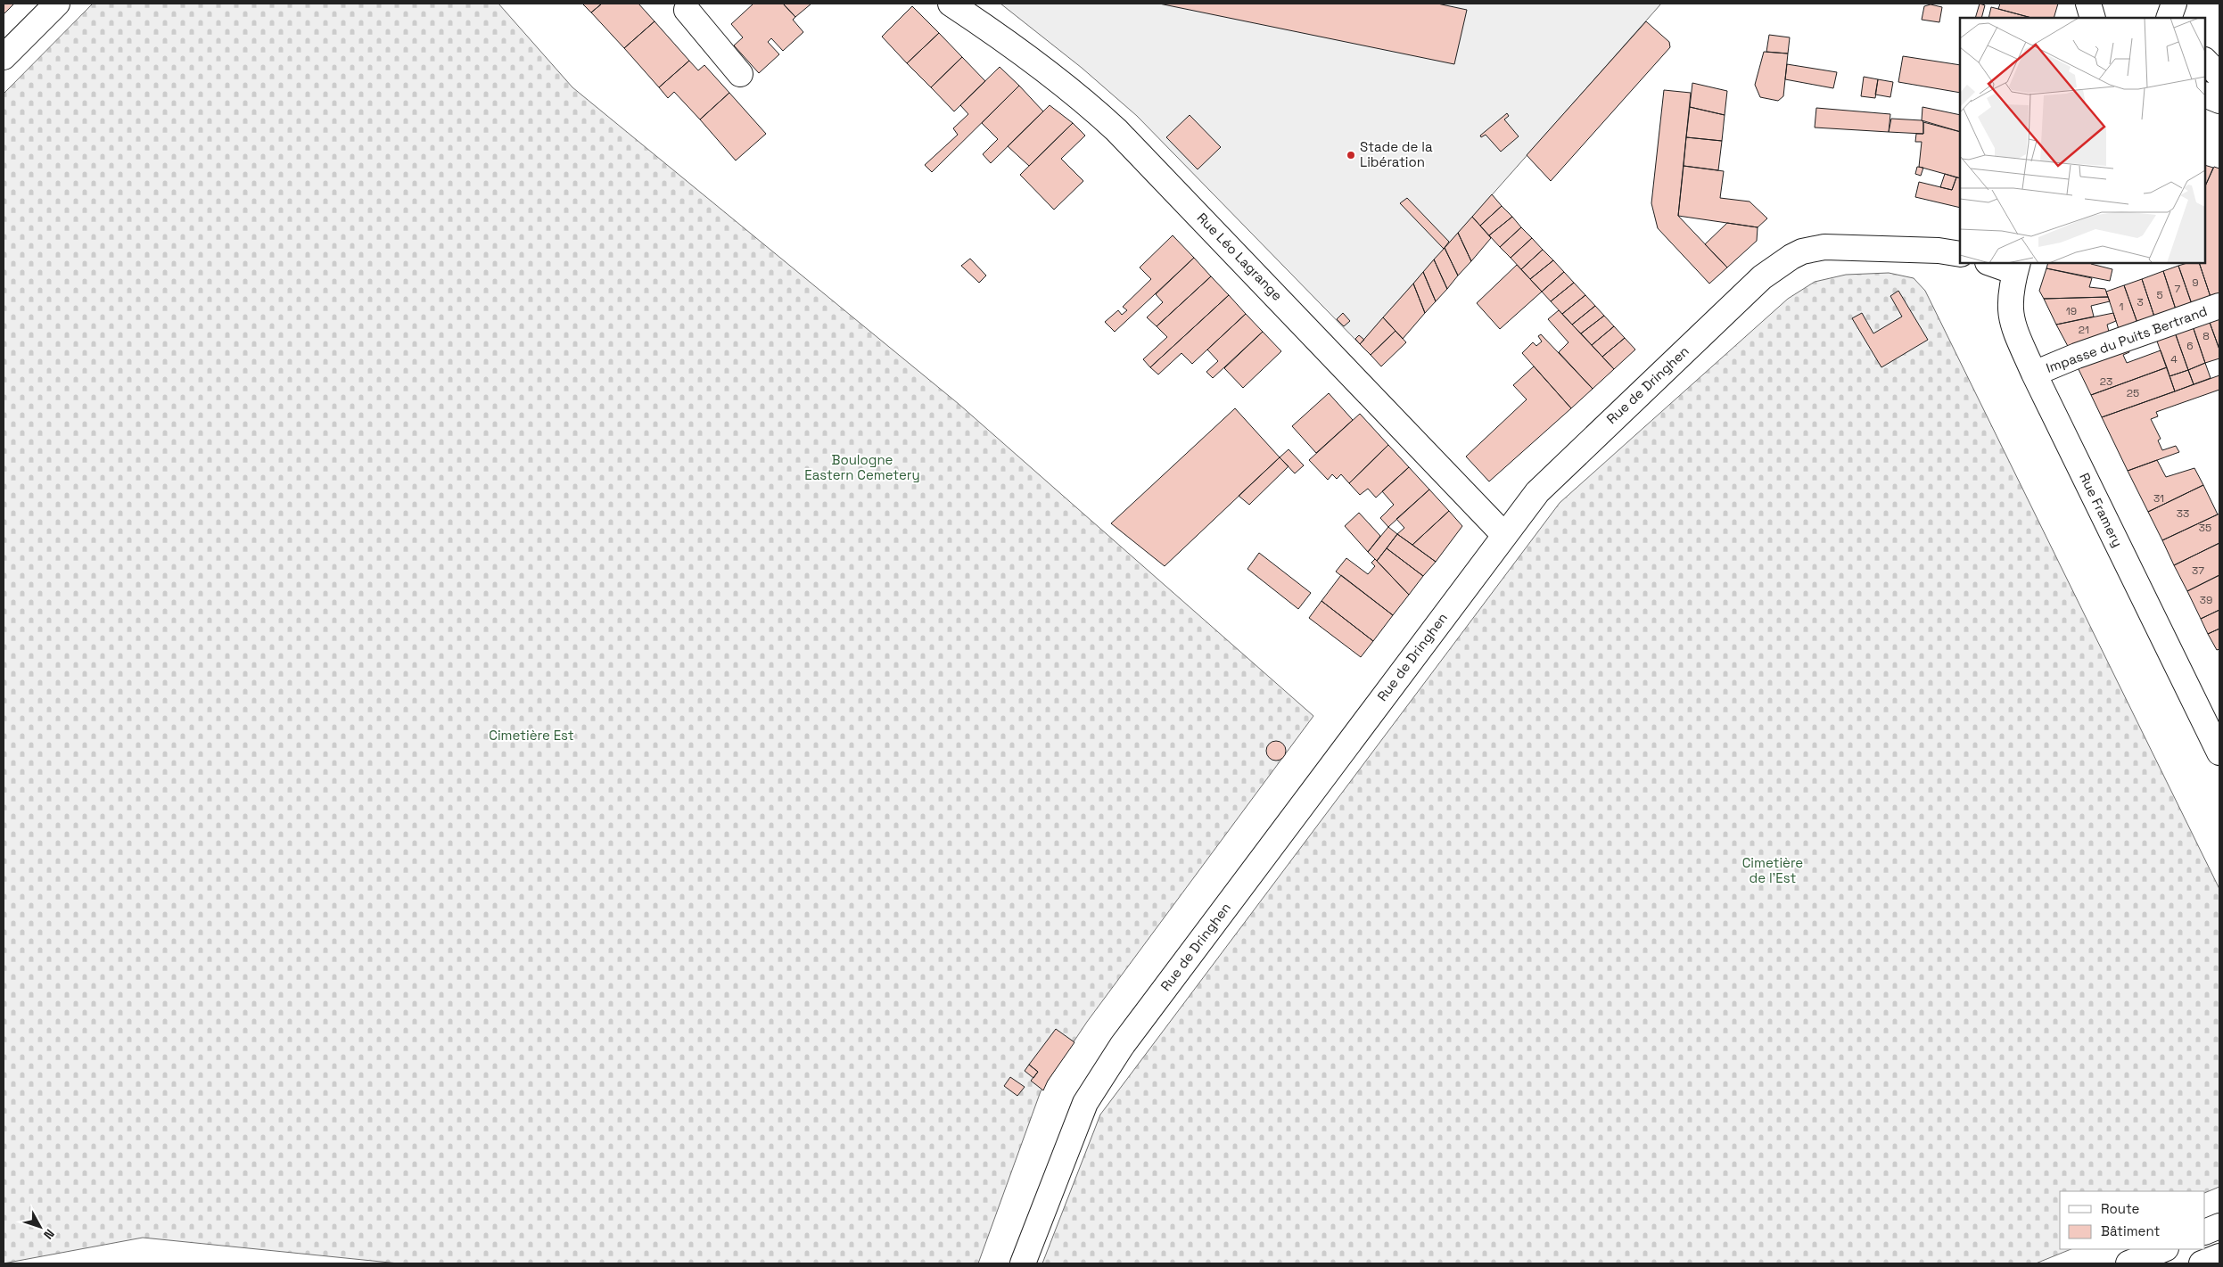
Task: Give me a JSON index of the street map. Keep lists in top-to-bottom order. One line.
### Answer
{"streets":{"street":["Rue Léo Lagrange","Impasse du Puits Bertrand","Rue de Dringhen","Rue Framery"]},"crossings":[["Rue Léo Lagrange","Rue de Dringhen"],["Impasse du Puits Bertrand","Rue Framery"]],"parks":["Boulogne Eastern Cemetery","Cimetière Est","Cimetière de l'Est"],"places":["Stade de la Libération"],"house_numbers":["9","7","5","3","1","19","21","8","6","4","23","25","31","33","35","37","39"],"legend":["Route","Bâtiment"],"north":"bottom right"}
